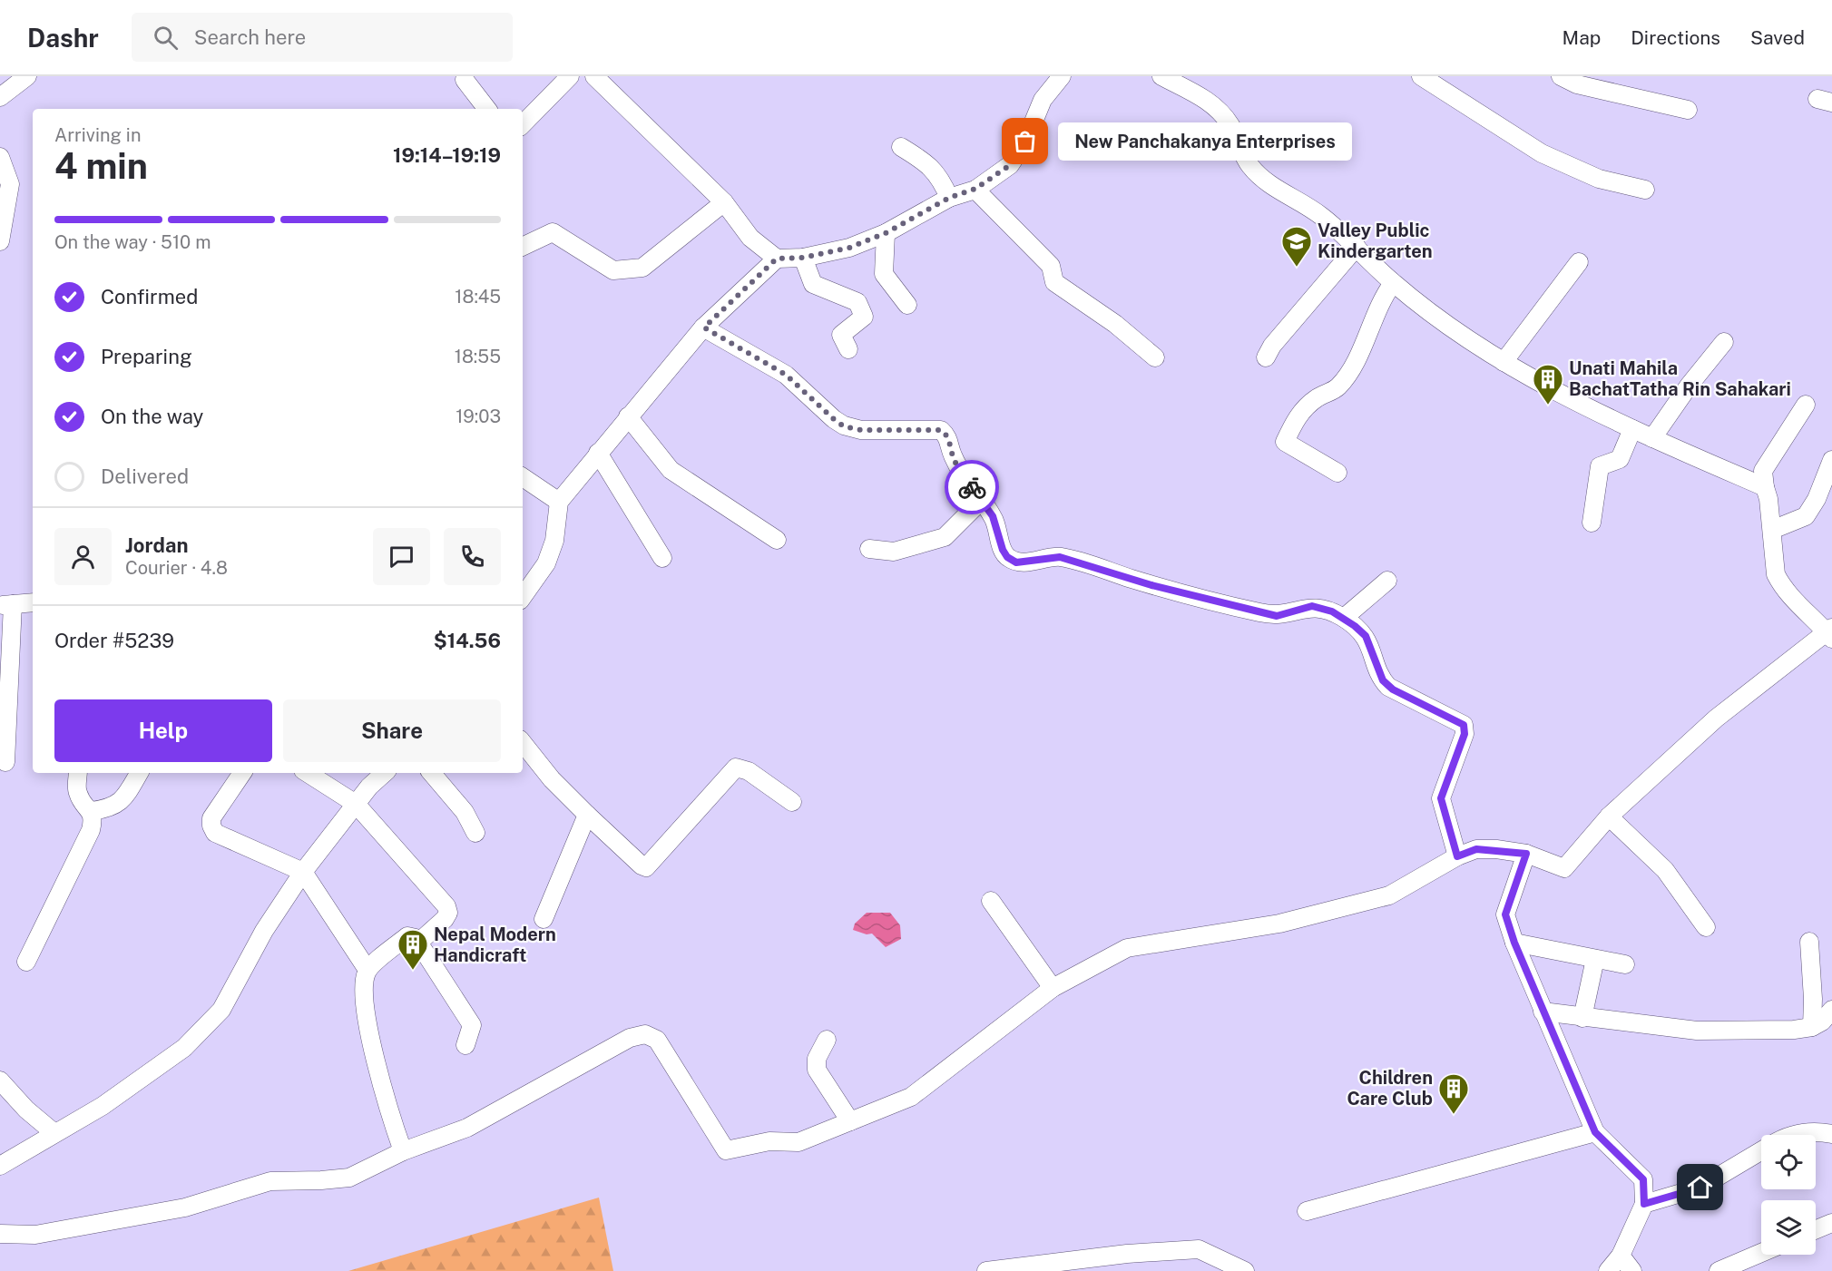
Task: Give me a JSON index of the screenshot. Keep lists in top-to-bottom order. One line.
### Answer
{"places":{"other":["New Panchakanya Enterprises"],"school or university":["Valley Public Kindergarten"],"building":["Unati Mahila BachatTatha Rin Sahakari","Nepal Modern Handicraft","Children Care Club"]},"page":{"header":"Dashr","search":"Search here","nav":["Map","Directions","Saved"],"heading":["4 min","Arriving in","19:14–19:19"],"panel":["Jordan","Courier · 4.8","Order #5239","$14.56"],"bubble":"New Panchakanya Enterprises","bar":"On the way · 510 m","list":[["Confirmed","18:45"],["Preparing","18:55"],["On the way","19:03"],"Delivered"],"buttons":["Help","Share"]}}
